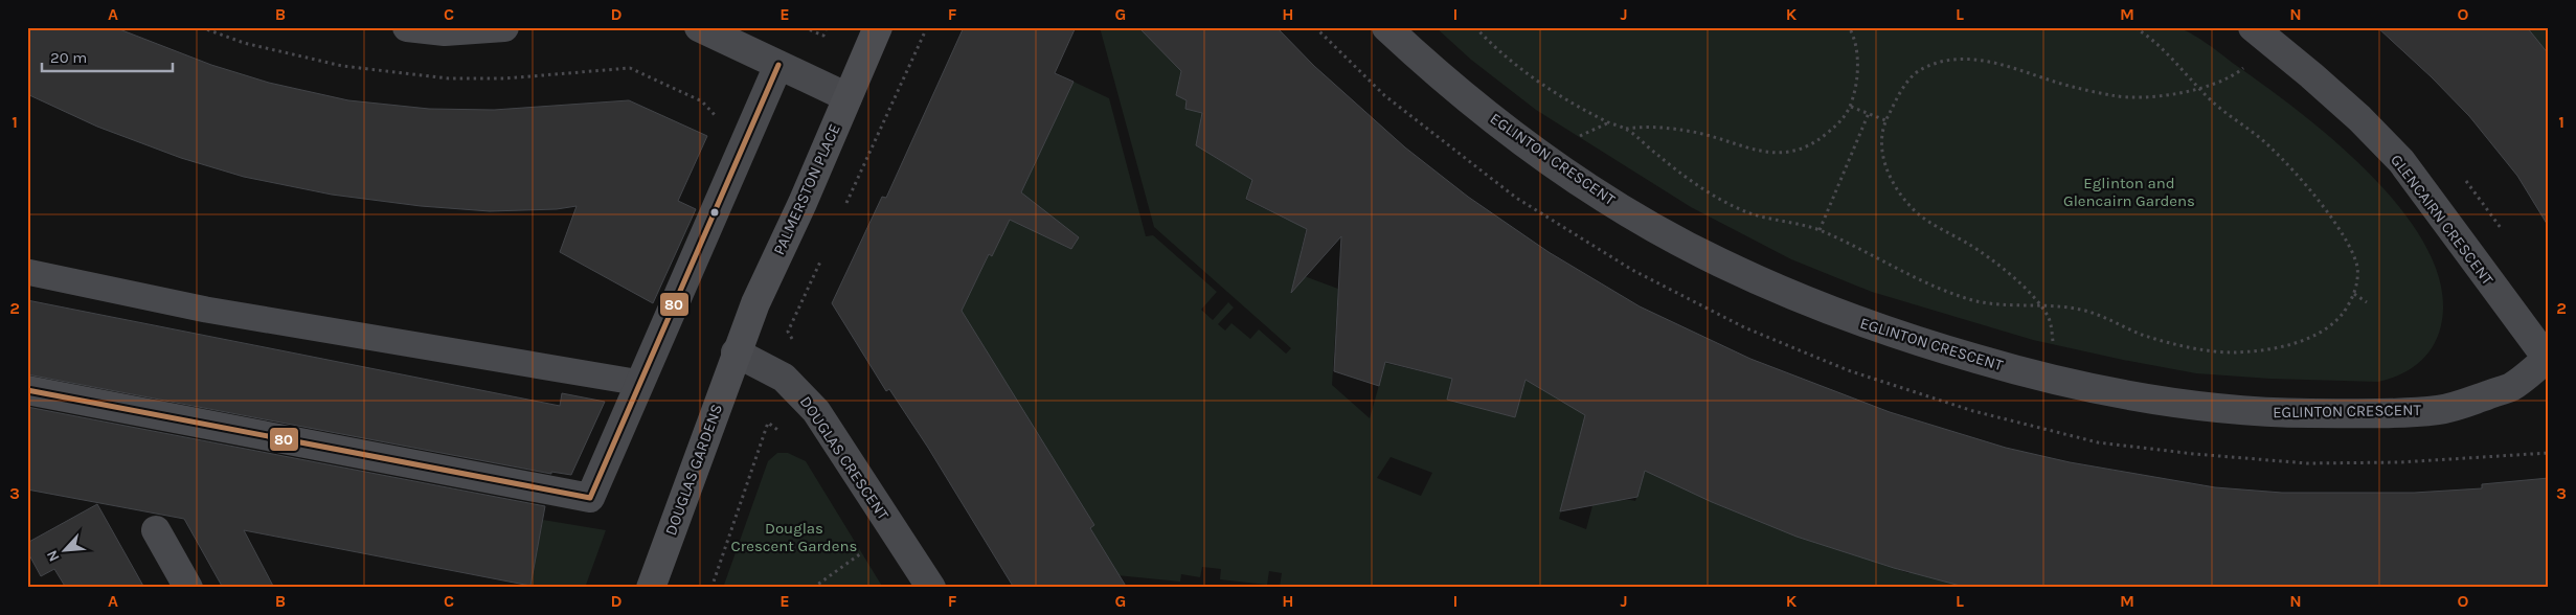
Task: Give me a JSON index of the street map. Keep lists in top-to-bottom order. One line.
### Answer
{"streets":{"street":["EGLINTON CRESCENT","PALMERSTON PLACE","GLENCAIRN CRESCENT","DOUGLAS CRESCENT","DOUGLAS GARDENS"]},"crossings":[["EGLINTON CRESCENT","GLENCAIRN CRESCENT"],["PALMERSTON PLACE","DOUGLAS CRESCENT"],["PALMERSTON PLACE","DOUGLAS GARDENS"],["DOUGLAS CRESCENT","DOUGLAS GARDENS"]],"parks":["Eglinton and Glencairn Gardens","Douglas Crescent Gardens"],"lines":["transit line 80"],"scale_bar":"20 m","north":"bottom left","grid":{"columns":["A","B","C","D","E","F","G","H","I","J","K","L","M","N","O"],"rows":["1","2","3"]}}
